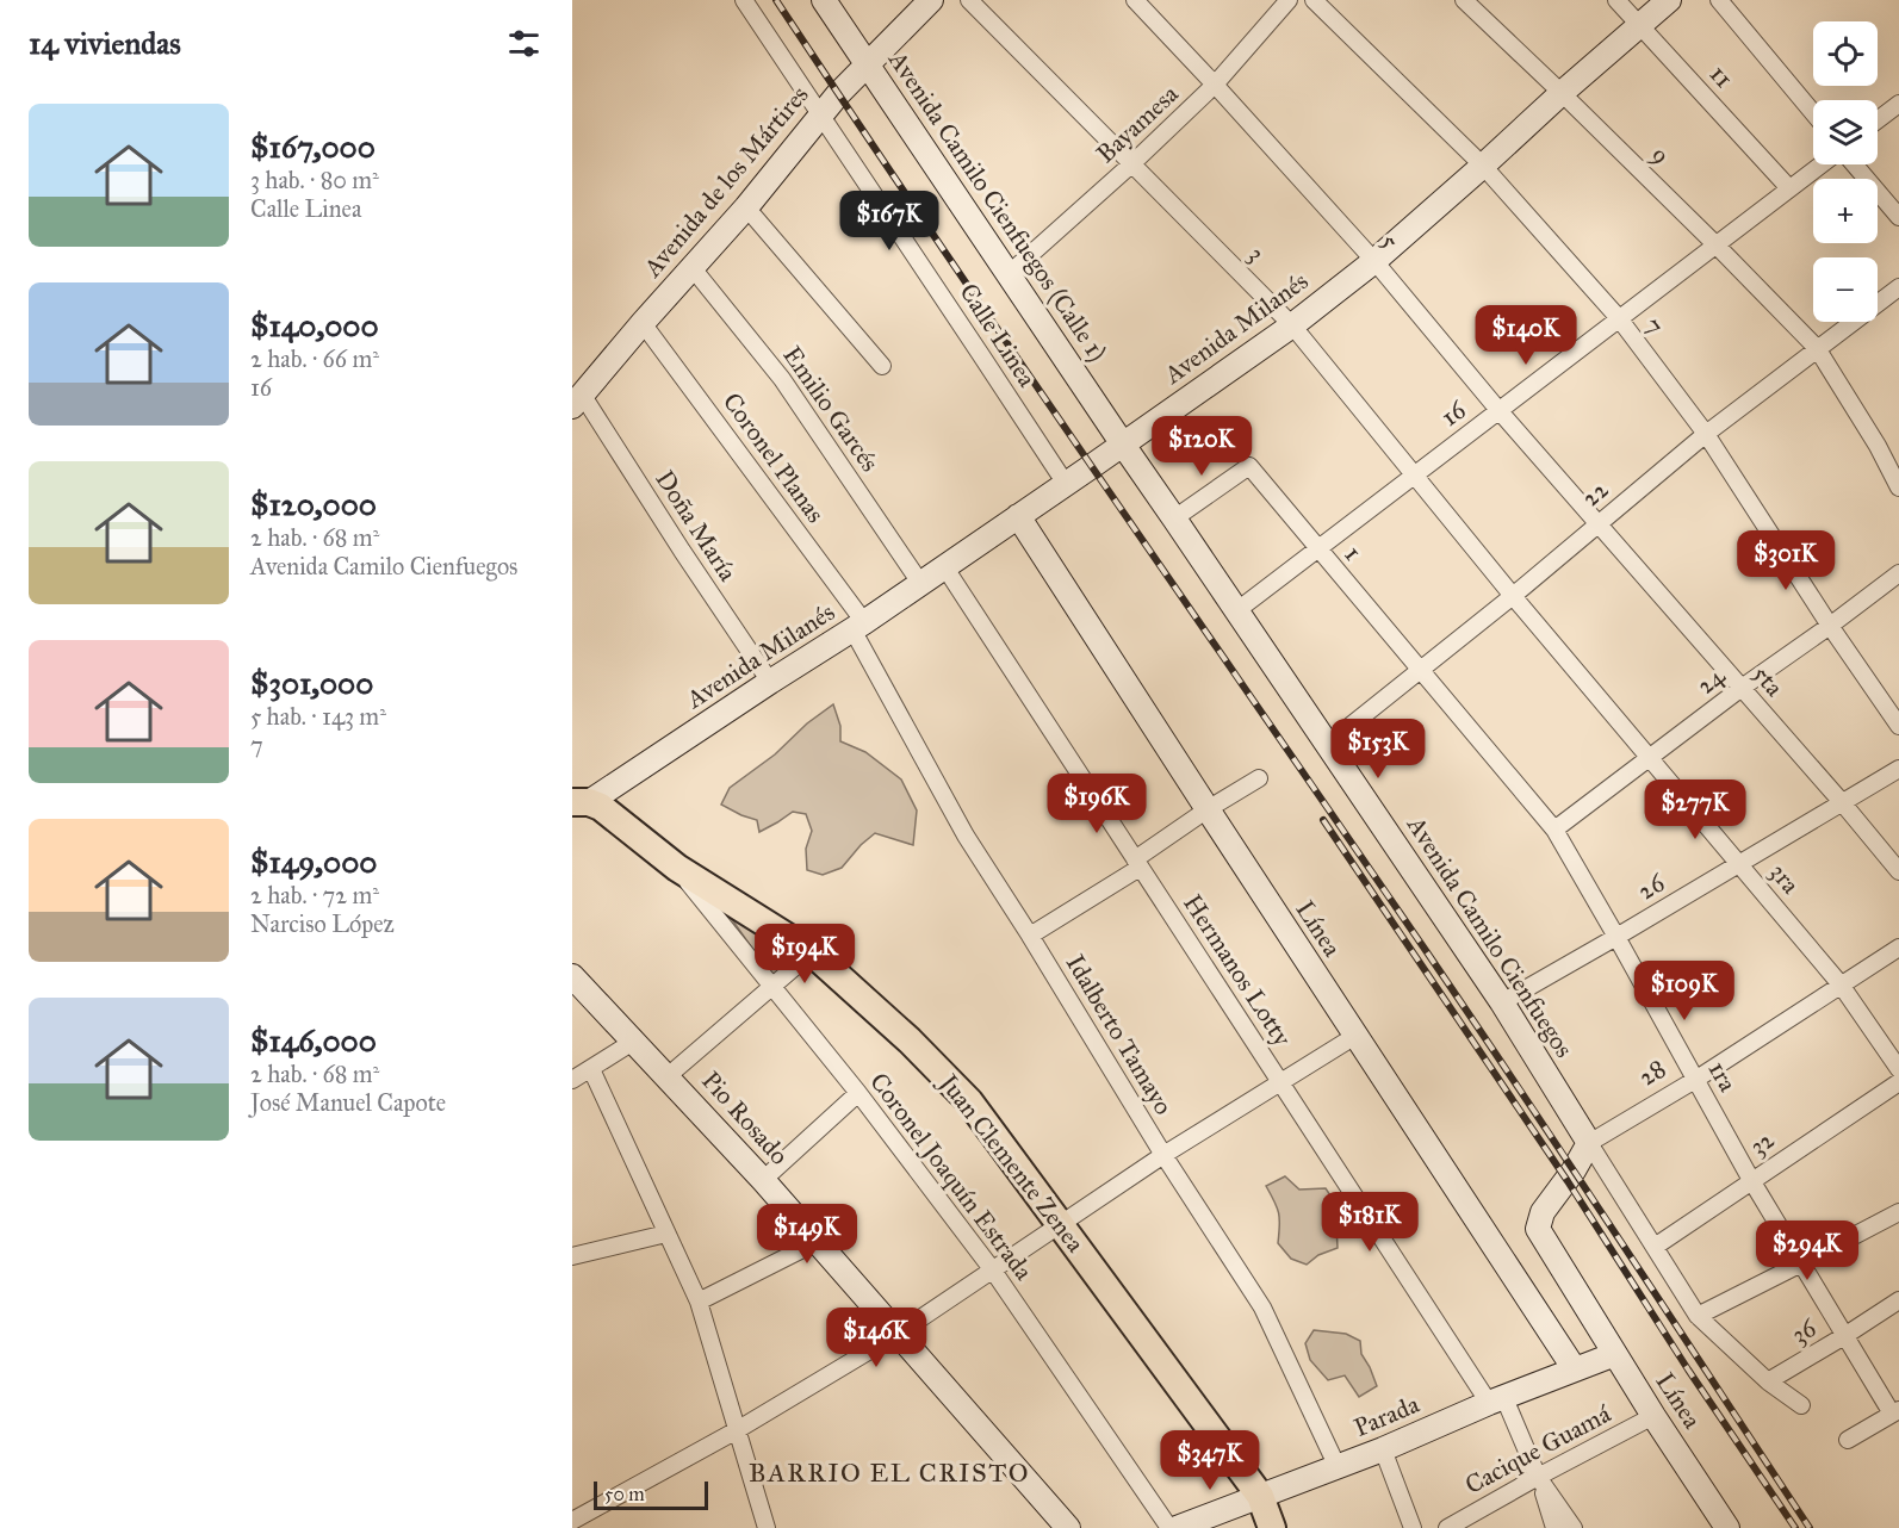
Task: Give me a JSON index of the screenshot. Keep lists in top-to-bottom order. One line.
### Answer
{"streets":{"main road":["Juan Clemente Zenea"],"street":["11","Bayamesa","9","Avenida de los Mártires","Avenida Camilo Cienfuegos (Calle 1)","5","3","7","Avenida Milanés","Calle Linea","Emilio Garcés","16","Coronel Planas","22","Doña María","1","24","5ta","3ra","26","Línea","Avenida Camilo Cienfuegos","Hermanos Lotty","Idalberto Tamayo","28","1ra","Pio Rosado","32","Coronel Joaquín Estrada","36","Parada","Cacique Guamá"]},"crossings":[["11","Avenida Milanés"],["11","16"],["Bayamesa","Avenida Camilo Cienfuegos (Calle 1)"],["Bayamesa","5"],["Bayamesa","3"],["9","Avenida Milanés"],["9","16"],["9","22"],["Avenida de los Mártires","Avenida Camilo Cienfuegos (Calle 1)"],["Avenida de los Mártires","Calle Linea"],["Avenida de los Mártires","Emilio Garcés"],["Avenida de los Mártires","Coronel Planas"],["Avenida de los Mártires","Doña María"],["Avenida Camilo Cienfuegos (Calle 1)","Avenida Milanés"],["Avenida Camilo Cienfuegos (Calle 1)","Avenida Camilo Cienfuegos"],["5","Avenida Milanés"],["5","16"],["5","22"],["5","5ta"],["3","Avenida Milanés"],["3","16"],["3","22"],["3","3ra"],["7","Avenida Milanés"],["7","16"],["7","22"],["7","24"],["Avenida Milanés","Calle Linea"],["Avenida Milanés","Emilio Garcés"],["Avenida Milanés","Coronel Planas"],["Avenida Milanés","Doña María"],["Avenida Milanés","Línea"],["Avenida Milanés","Avenida Camilo Cienfuegos"],["Avenida Milanés","Hermanos Lotty"],["Avenida Milanés","Idalberto Tamayo"],["Avenida Milanés","Juan Clemente Zenea"],["16","1"],["16","Avenida Camilo Cienfuegos"],["Coronel Planas","Idalberto Tamayo"],["22","1"],["22","5ta"],["22","3ra"],["22","Avenida Camilo Cienfuegos"],["22","1ra"],["1","Avenida Camilo Cienfuegos"],["1","1ra"],["24","5ta"],["24","3ra"],["24","1ra"],["5ta","26"],["3ra","26"],["3ra","28"],["26","Avenida Camilo Cienfuegos"],["26","1ra"],["Línea","28"],["Línea","Parada"],["Línea","Cacique Guamá"],["Avenida Camilo Cienfuegos","28"],["Hermanos Lotty","Parada"],["Hermanos Lotty","Cacique Guamá"],["Idalberto Tamayo","Parada"],["28","1ra"],["1ra","32"],["1ra","36"],["Juan Clemente Zenea","Coronel Joaquín Estrada"],["Juan Clemente Zenea","Parada"]],"districts":["BARRIO EL CRISTO"],"scale_bar":"50 m","page":{"heading":"14 viviendas","map_buttons":["+","−"],"list":[{"name":"$167,000","note":"3 hab. · 80 m² · Calle Linea"},{"name":"$140,000","note":"2 hab. · 66 m² · 16"},{"name":"$120,000","note":"2 hab. · 68 m² · Avenida Camilo Cienfuegos"},{"name":"$301,000","note":"5 hab. · 143 m² · 7"},{"name":"$149,000","note":"2 hab. · 72 m² · Narciso López"},{"name":"$146,000","note":"2 hab. · 68 m² · José Manuel Capote"}],"price":["$167K","$140K","$120K","$301K","$153K","$196K","$277K","$194K","$109K","$181K","$149K","$294K","$146K","$347K"],"scale":"50 m"}}
